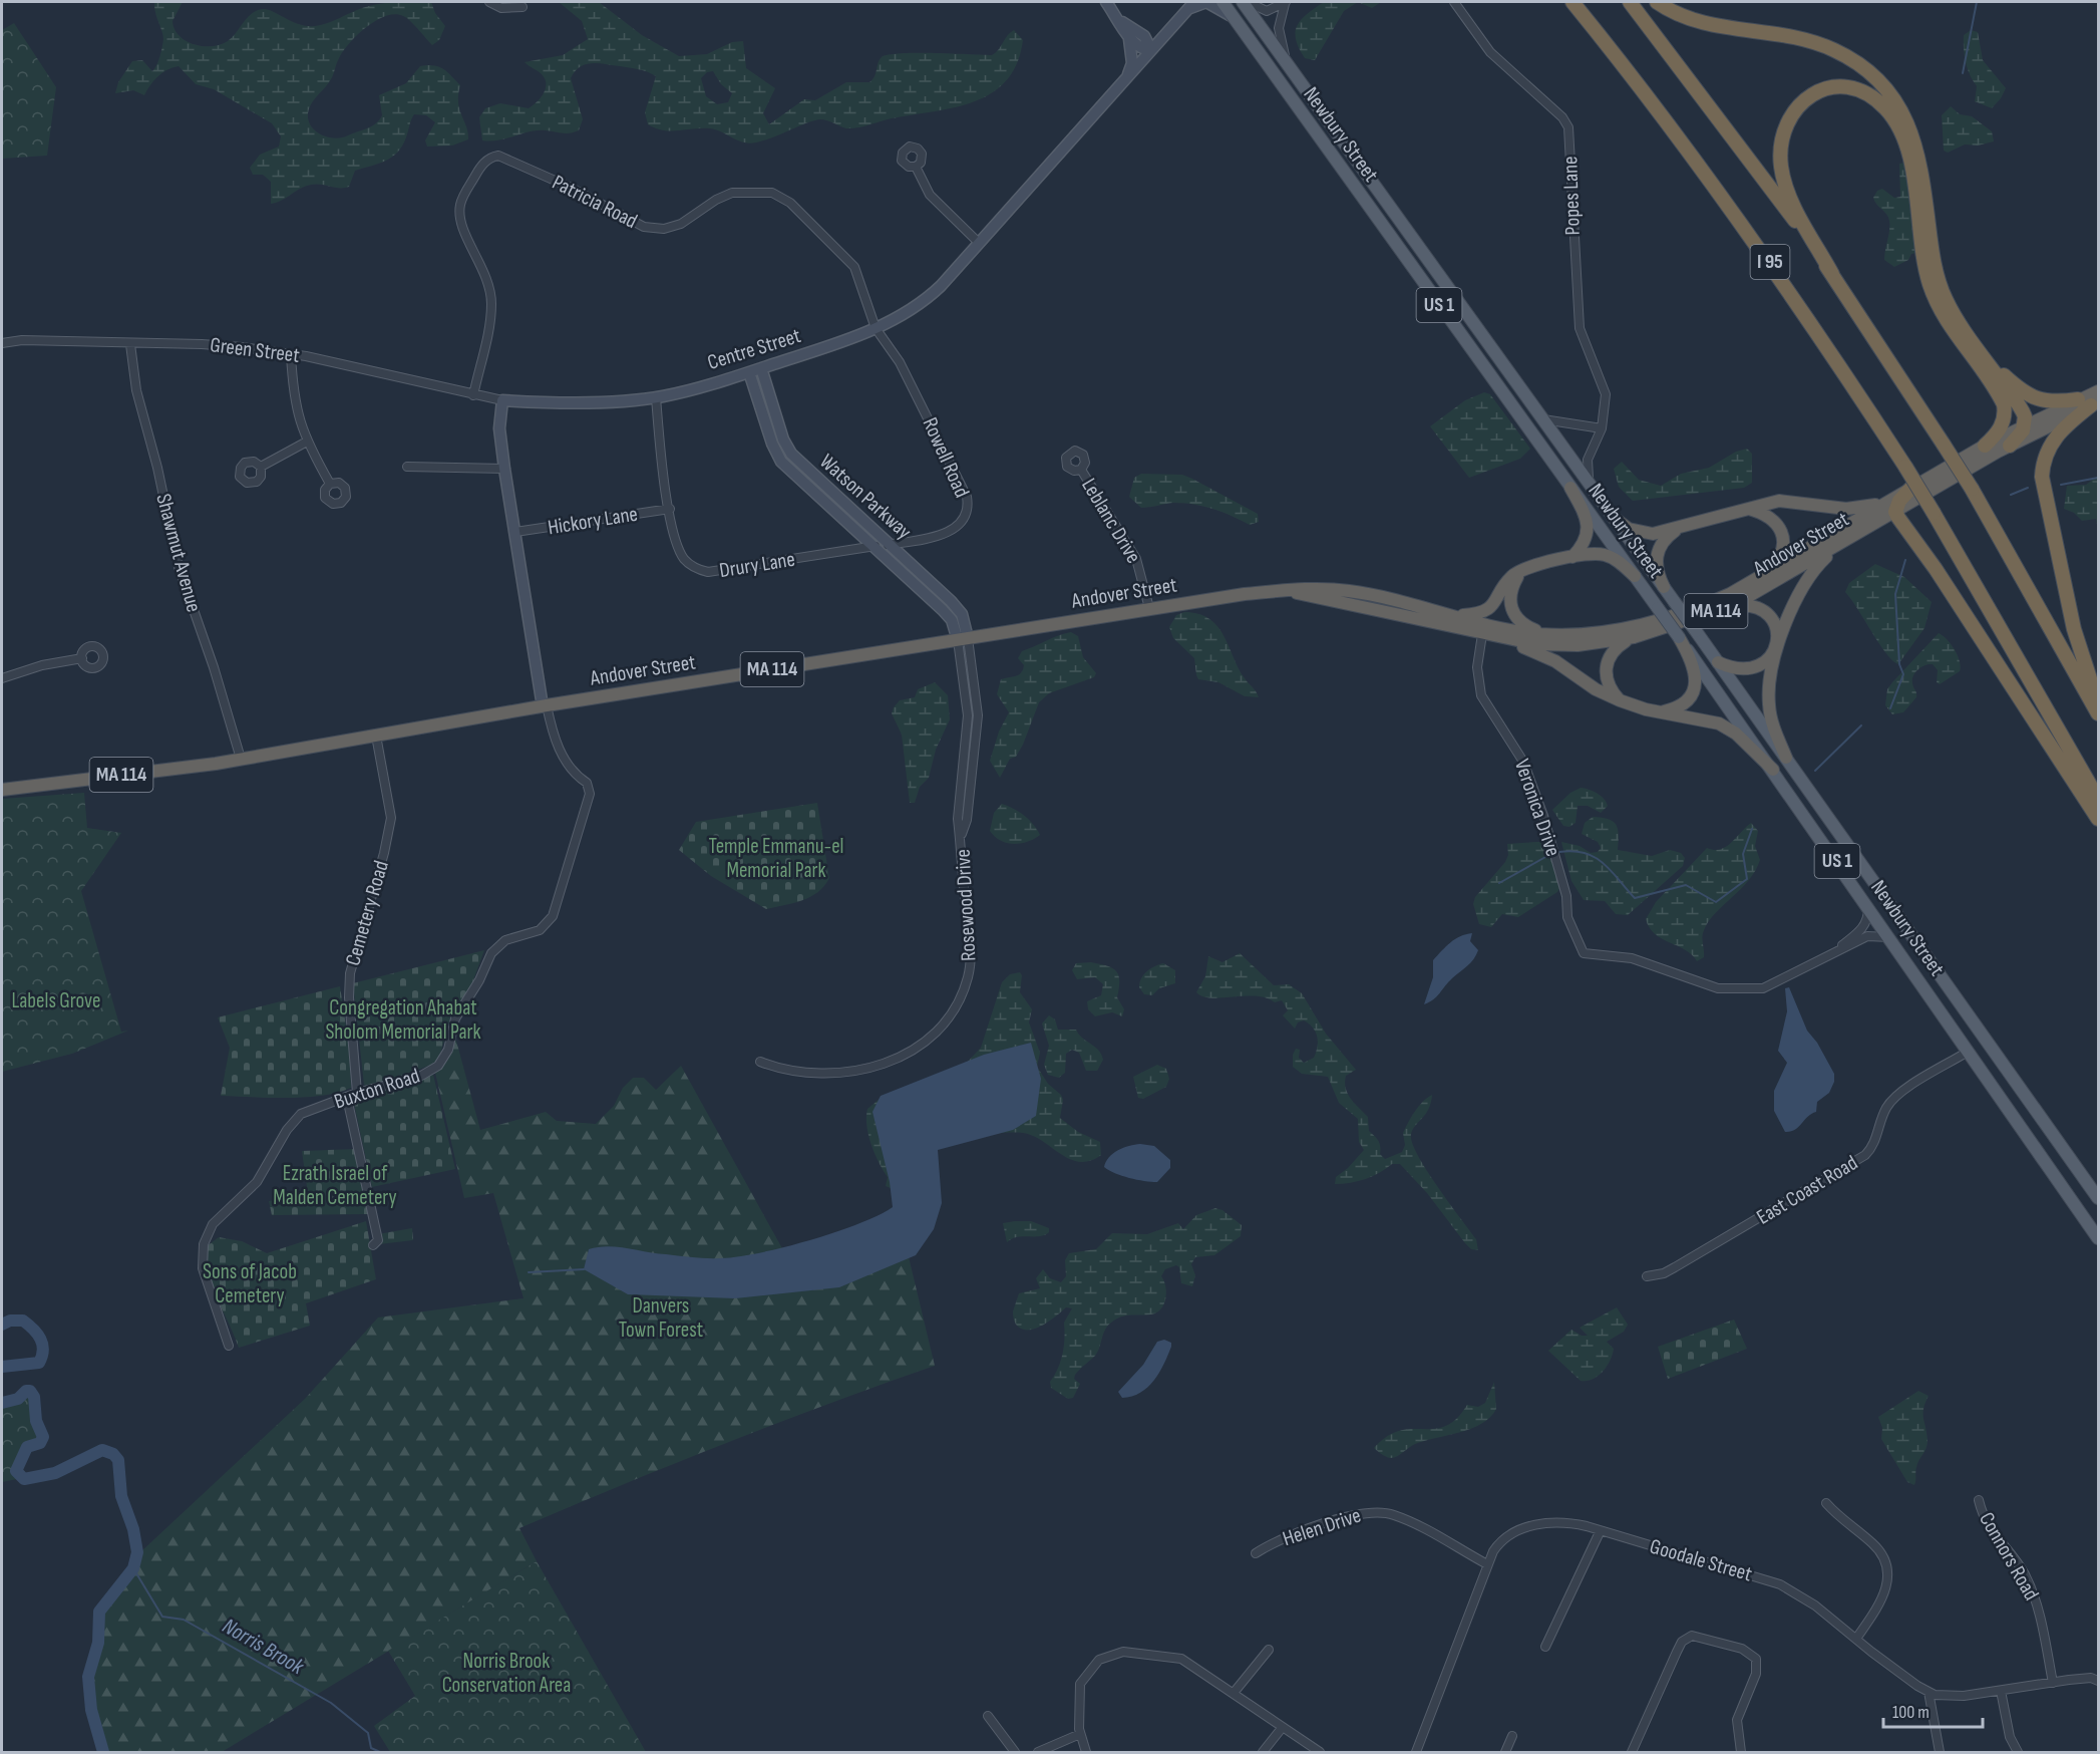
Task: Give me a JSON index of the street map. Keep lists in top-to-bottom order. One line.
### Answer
{"streets":{"highway":["I 95","Andover Street","MA 114"],"main road":["Newbury Street","US 1","Centre Street","Watson Parkway"],"street":["Popes Lane","Patricia Road","Green Street","Rowell Road","Hickory Lane","Leblanc Drive","Shawmut Avenue","Drury Lane","Veronica Drive","Rosewood Drive","Cemetery Road","Buxton Road","East Coast Road","Helen Drive","Connors Road","Goodale Street"]},"crossings":[["Newbury Street","Popes Lane"],["Newbury Street","Centre Street"],["Newbury Street","East Coast Road"],["Patricia Road","Centre Street"],["Patricia Road","Green Street"],["Patricia Road","Rowell Road"],["Centre Street","Green Street"],["Centre Street","Rowell Road"],["Centre Street","Watson Parkway"],["Centre Street","Drury Lane"],["Green Street","Shawmut Avenue"],["Rowell Road","Watson Parkway"],["Rowell Road","Drury Lane"],["Watson Parkway","Andover Street"],["Watson Parkway","Drury Lane"],["Watson Parkway","Rosewood Drive"],["Hickory Lane","Drury Lane"],["Leblanc Drive","Andover Street"],["Andover Street","Shawmut Avenue"],["Andover Street","Veronica Drive"],["Andover Street","Rosewood Drive"],["Andover Street","Cemetery Road"],["Andover Street","Buxton Road"],["Cemetery Road","Buxton Road"],["Helen Drive","Goodale Street"],["Connors Road","Goodale Street"]],"water":["Norris Brook"],"parks":["Temple Emmanu-el Memorial Park","Labels Grove","Congregation Ahabat Sholom Memorial Park","Ezrath Israel of Malden Cemetery","Sons of Jacob Cemetery","Danvers Town Forest","Norris Brook Conservation Area"],"scale_bar":"100 m"}
